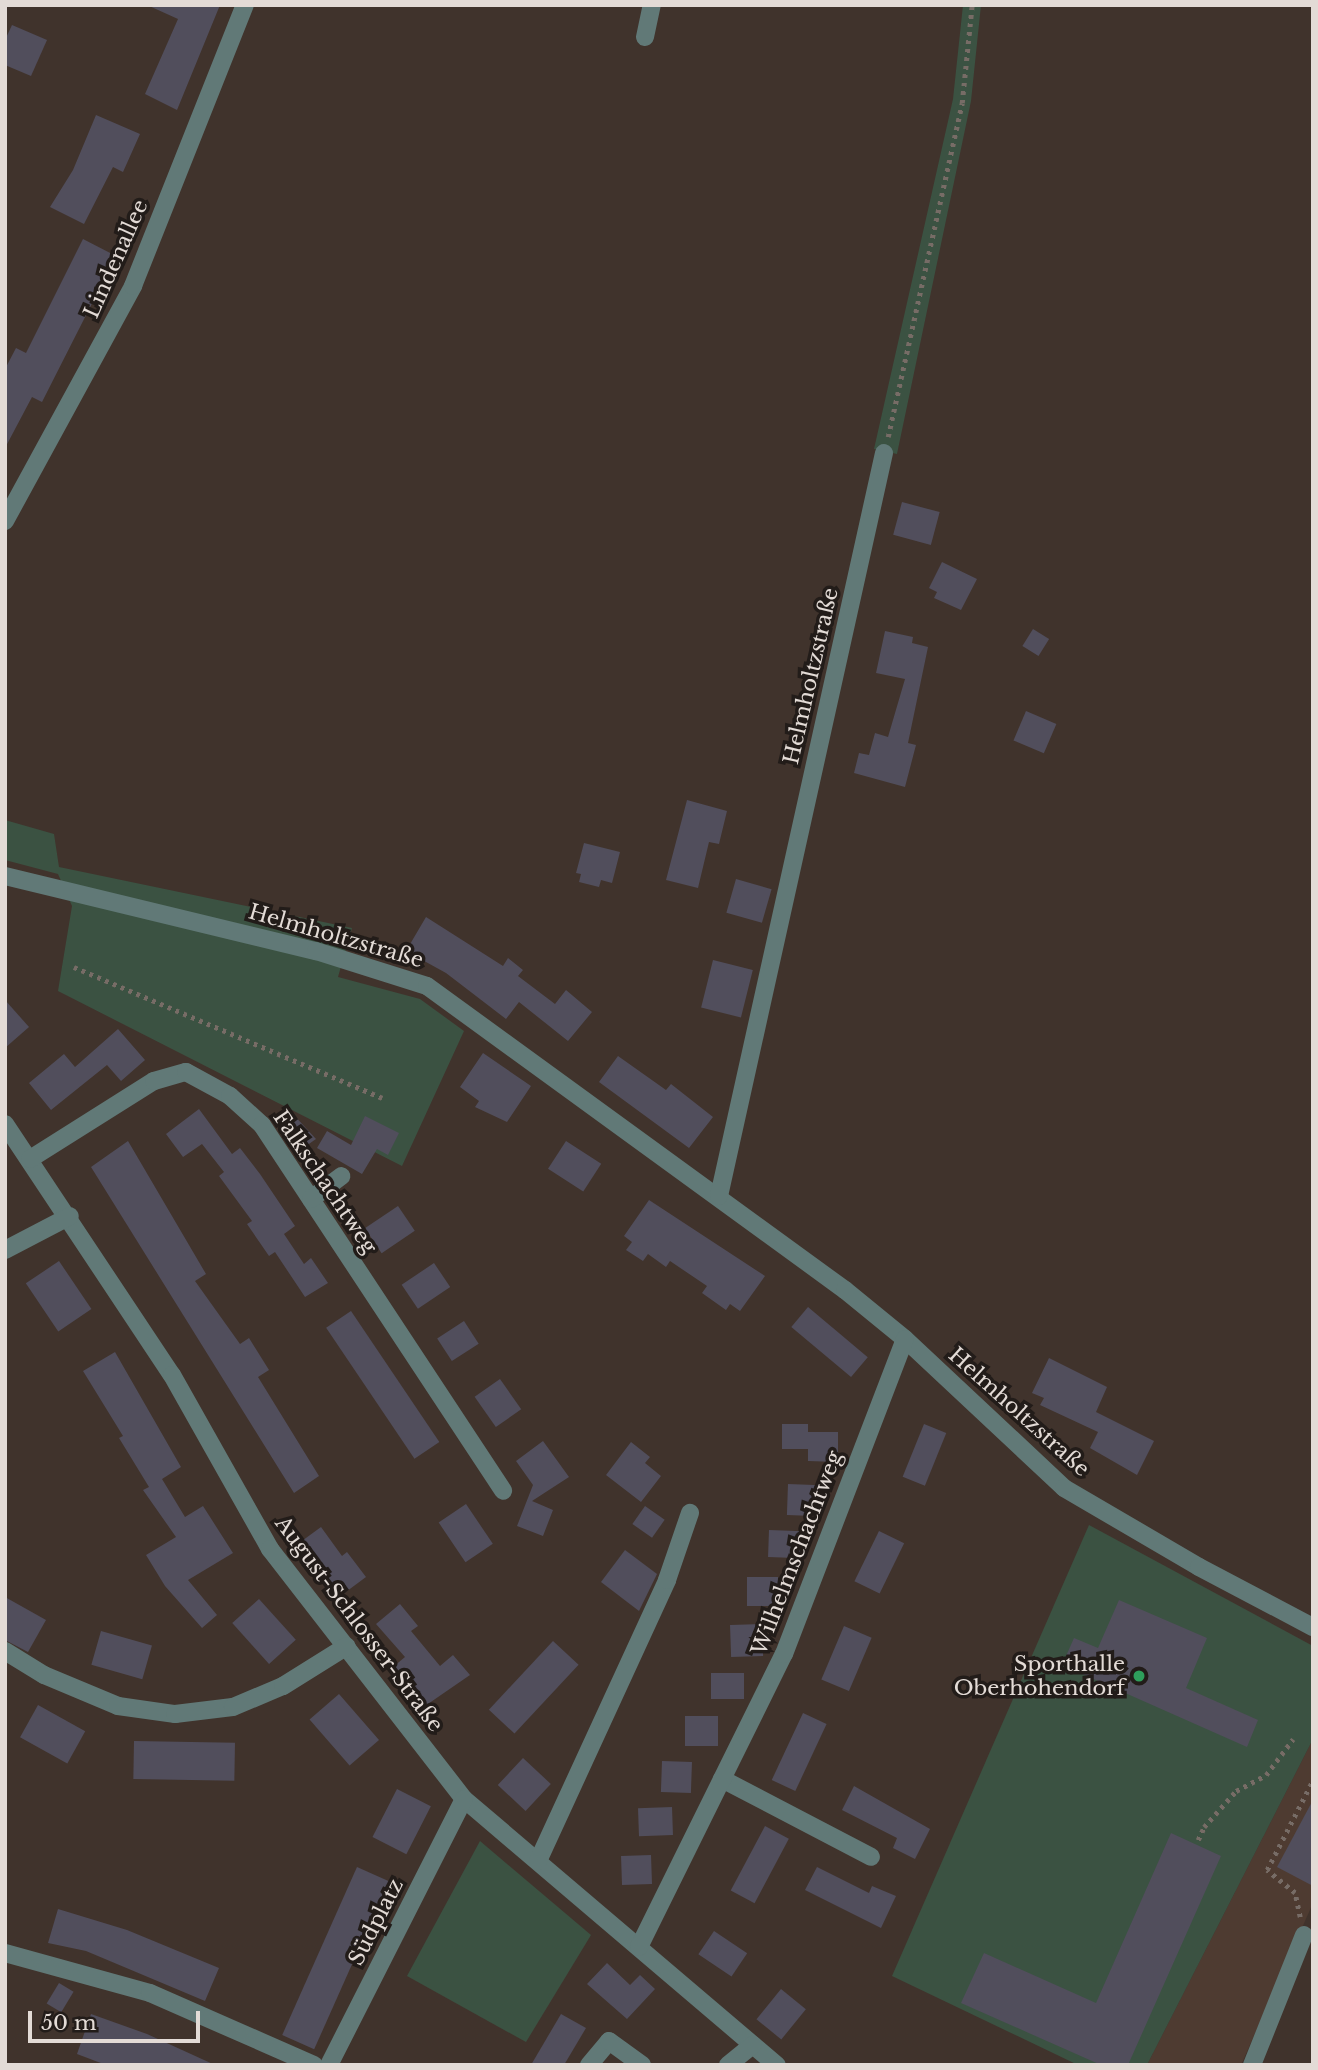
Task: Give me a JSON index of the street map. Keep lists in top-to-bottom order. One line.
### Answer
{"streets":{"street":["Lindenallee","Helmholtzstraße","Falkschachtweg","Wilhelmschachtweg","August-Schlosser-Straße","Südplatz"]},"crossings":[["Helmholtzstraße","Wilhelmschachtweg"],["Falkschachtweg","August-Schlosser-Straße"],["Wilhelmschachtweg","August-Schlosser-Straße"],["August-Schlosser-Straße","Südplatz"]],"places":["Sporthalle Oberhohendorf"],"scale_bar":"50 m"}
